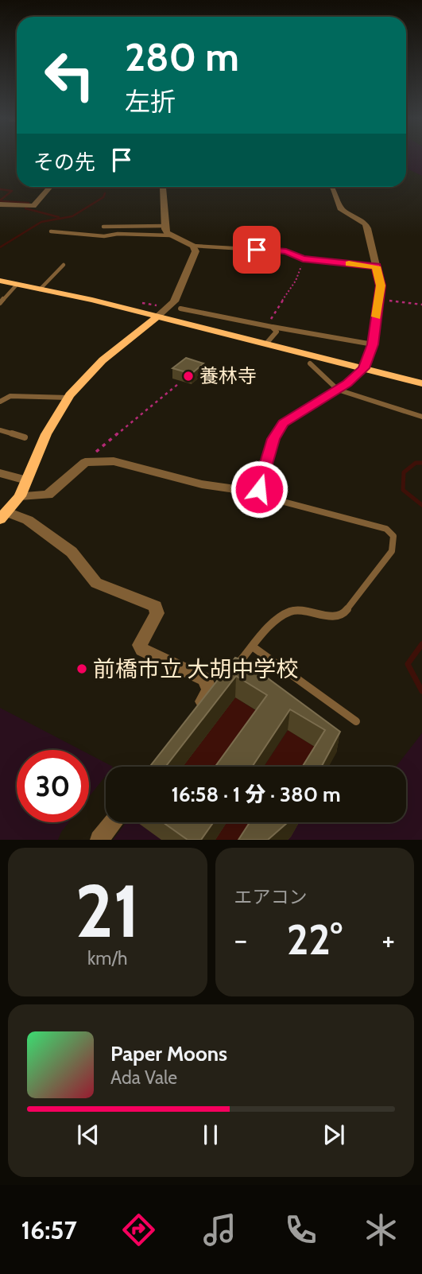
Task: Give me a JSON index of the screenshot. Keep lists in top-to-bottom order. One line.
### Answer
{"places":["養林寺","前橋市立 大胡中学校"],"page":{"turn":["280 m","左折"],"then":"その先","limit":"30","trip":"16:58 · 1 分 · 380 m","tile":[["21","km/h"],"エアコン"],"heat":["−","22°","+"],"song":["Paper Moons","Ada Vale"],"tabs":"16:57"}}
